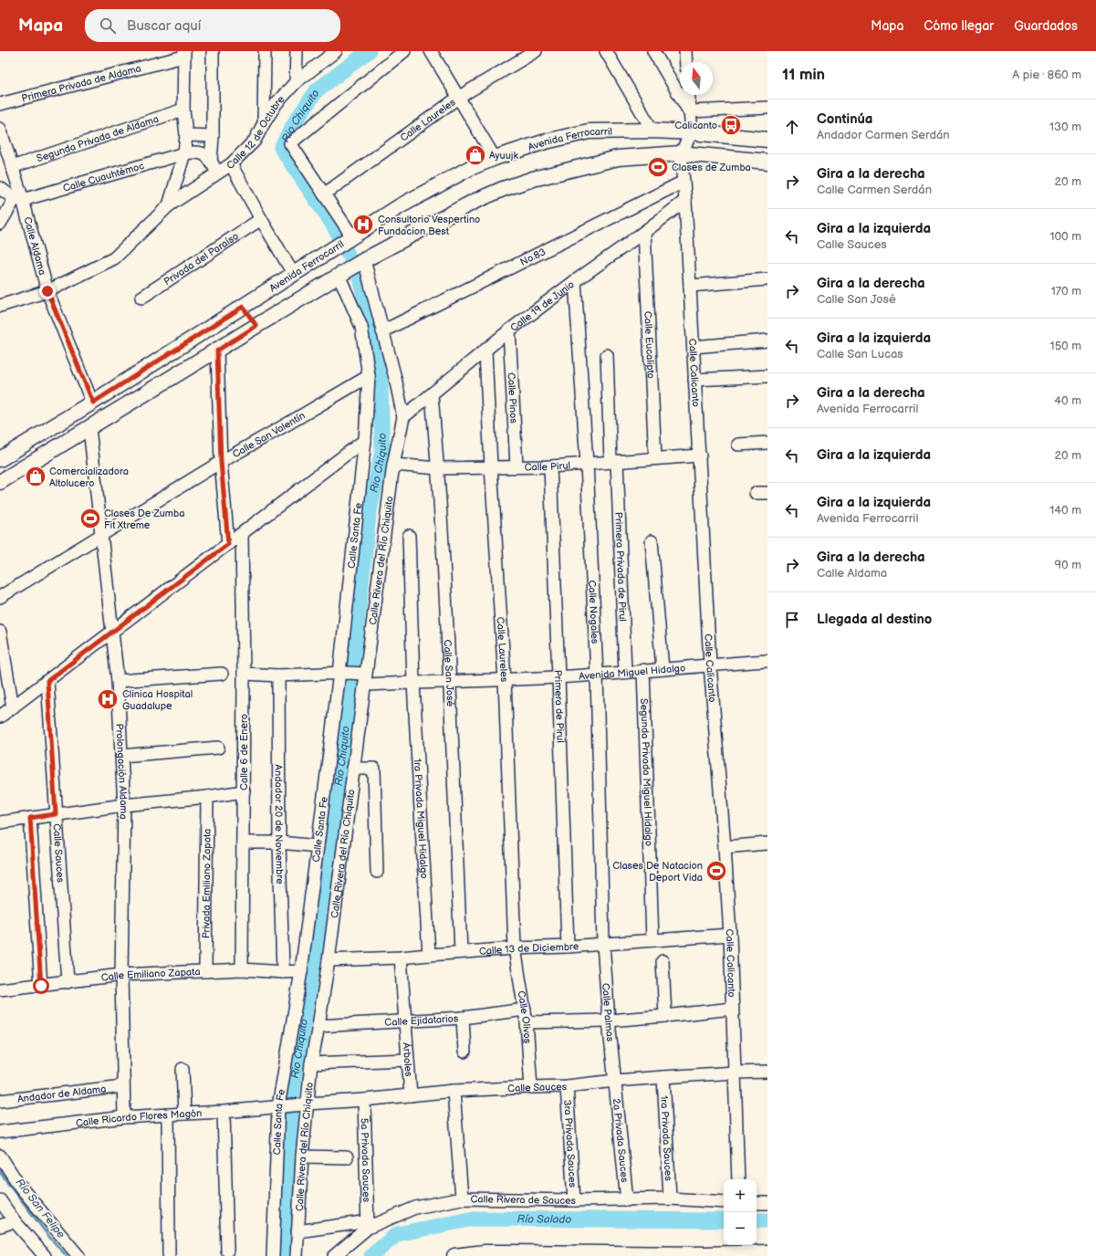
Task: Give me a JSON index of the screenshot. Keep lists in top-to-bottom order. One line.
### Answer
{"streets":{"main road":["Avenida Ferrocarril"],"street":["Primera Privada de Aldama","Calle Laureles","Calle 12 de Octubre","Segunda Privada de Aldama","Calle Cuauhtémoc","Calle Aldama","No.83","Privada del Paraíso","Calle 19 de Junio","Calle Eucalipto","Calle Calicanto","Calle Pinos","Calle San Valentín","Calle Pirul","Calle Santa Fe","Calle Rivera del Río Chiquito","Primera Privada de Pirul","Calle Nogales","Avenida Miguel Hidalgo","Calle San José","Primera de Pirul","Calle 6 de Enero","Prolongación Aldama","Segunda Privada Miguel Hidalgo","1ra Privada Miguel Hidalgo","Andador 20 de Noviembre","Calle Sauces","Privada Emiliano Zapata","Calle 13 de Diciembre","Calle Emiliano Zapata","Calle Palmas","Calle Olivos","Calle Ejidatarios","Árboles","Andador de Aldama","Calle Ricardo Flores Magón","1ra Privada Sauces","2a Privada Sauces","3ra Privada Sauces","5a Privada Sauces","Calle Rivera de Sauces"]},"crossings":[["Primera Privada de Aldama","Calle 12 de Octubre"],["Calle Laureles","Calle 19 de Junio"],["Calle Laureles","Calle Pirul"],["Calle Laureles","Avenida Miguel Hidalgo"],["Calle Laureles","Calle 13 de Diciembre"],["Calle Laureles","Calle Olivos"],["Calle 12 de Octubre","Segunda Privada de Aldama"],["Calle 12 de Octubre","Calle Cuauhtémoc"],["Calle 12 de Octubre","Calle Aldama"],["Segunda Privada de Aldama","Calle Aldama"],["Avenida Ferrocarril","Calle Aldama"],["Calle Cuauhtémoc","Calle Aldama"],["No.83","Calle Calicanto"],["No.83","Calle Rivera del Río Chiquito"],["Calle 19 de Junio","Calle Eucalipto"],["Calle 19 de Junio","Calle Calicanto"],["Calle 19 de Junio","Calle Pinos"],["Calle 19 de Junio","Calle Rivera del Río Chiquito"],["Calle 19 de Junio","Calle Nogales"],["Calle 19 de Junio","Calle San José"],["Calle Eucalipto","Calle Pirul"],["Calle Calicanto","Calle Pirul"],["Calle Calicanto","Avenida Miguel Hidalgo"],["Calle Calicanto","Calle Sauces"],["Calle Calicanto","Calle 13 de Diciembre"],["Calle Pinos","Calle Pirul"],["Calle San Valentín","Calle Santa Fe"],["Calle San Valentín","Prolongación Aldama"],["Calle Pirul","Calle Rivera del Río Chiquito"],["Calle Pirul","Primera Privada de Pirul"],["Calle Pirul","Calle Nogales"],["Calle Pirul","Calle San José"],["Calle Pirul","Primera de Pirul"],["Calle Santa Fe","Avenida Miguel Hidalgo"],["Calle Santa Fe","Calle Sauces"],["Calle Santa Fe","Calle Emiliano Zapata"],["Calle Santa Fe","Calle Ricardo Flores Magón"],["Calle Rivera del Río Chiquito","Avenida Miguel Hidalgo"],["Calle Rivera del Río Chiquito","Calle Sauces"],["Calle Rivera del Río Chiquito","Calle 13 de Diciembre"],["Calle Rivera del Río Chiquito","Calle Ejidatarios"],["Primera Privada de Pirul","Avenida Miguel Hidalgo"],["Calle Nogales","Avenida Miguel Hidalgo"],["Calle Nogales","Calle 13 de Diciembre"],["Calle Nogales","Calle Palmas"],["Avenida Miguel Hidalgo","Calle San José"],["Avenida Miguel Hidalgo","Primera de Pirul"],["Avenida Miguel Hidalgo","Calle 6 de Enero"],["Avenida Miguel Hidalgo","Segunda Privada Miguel Hidalgo"],["Avenida Miguel Hidalgo","1ra Privada Miguel Hidalgo"],["Avenida Miguel Hidalgo","Andador 20 de Noviembre"],["Calle San José","Calle 13 de Diciembre"],["Primera de Pirul","Calle 13 de Diciembre"],["Calle 6 de Enero","Calle Emiliano Zapata"],["Prolongación Aldama","Calle Emiliano Zapata"],["Prolongación Aldama","Andador de Aldama"],["Prolongación Aldama","Calle Ricardo Flores Magón"],["Segunda Privada Miguel Hidalgo","Calle 13 de Diciembre"],["1ra Privada Miguel Hidalgo","Calle 13 de Diciembre"],["Andador 20 de Noviembre","Calle Emiliano Zapata"],["Calle Sauces","Calle Emiliano Zapata"],["Calle Sauces","Calle Palmas"],["Calle Sauces","Calle Olivos"],["Calle Sauces","Árboles"],["Calle Sauces","Calle Ricardo Flores Magón"],["Calle Sauces","1ra Privada Sauces"],["Calle Sauces","2a Privada Sauces"],["Calle Sauces","3ra Privada Sauces"],["Calle Sauces","5a Privada Sauces"],["Privada Emiliano Zapata","Calle Emiliano Zapata"],["Calle 13 de Diciembre","Calle Palmas"],["Calle 13 de Diciembre","Calle Olivos"],["Calle 13 de Diciembre","Árboles"],["Calle Palmas","2a Privada Sauces"],["Calle Olivos","Calle Ejidatarios"],["Calle Ejidatarios","Árboles"],["1ra Privada Sauces","Calle Rivera de Sauces"],["2a Privada Sauces","Calle Rivera de Sauces"],["3ra Privada Sauces","Calle Rivera de Sauces"],["5a Privada Sauces","Calle Rivera de Sauces"]],"water":["Rio Chiquito","Río San Felipe","Río Salado"],"places":{"bus stop":["Calicanto"],"shop":["Ayuujk","Comercializadora Altolucero"],"sports":["Clases de Zumba","Clases De Zumba Fit Xtreme","Clases De Natacion Deport Vida"],"hospital":["Consultorio Vespertino Fundacion Best","Clinica Hospital Guadalupe"]},"north":"top","page":{"header":"Mapa","search":"Buscar aquí","nav":["Mapa","Cómo llegar","Guardados"],"heading":["11 min","A pie · 860 m"],"list":[["Continúa","Andador Carmen Serdán","130 m"],["Gira a la derecha","Calle Carmen Serdán","20 m"],["Gira a la izquierda","Calle Sauces","100 m"],["Gira a la derecha","Calle San José","170 m"],["Gira a la izquierda","Calle San Lucas","150 m"],["Gira a la derecha","Avenida Ferrocarril","40 m"],["Gira a la izquierda","20 m"],["Gira a la izquierda","Avenida Ferrocarril","140 m"],["Gira a la derecha","Calle Aldama","90 m"],"Llegada al destino"],"map_buttons":["+","−"]}}
